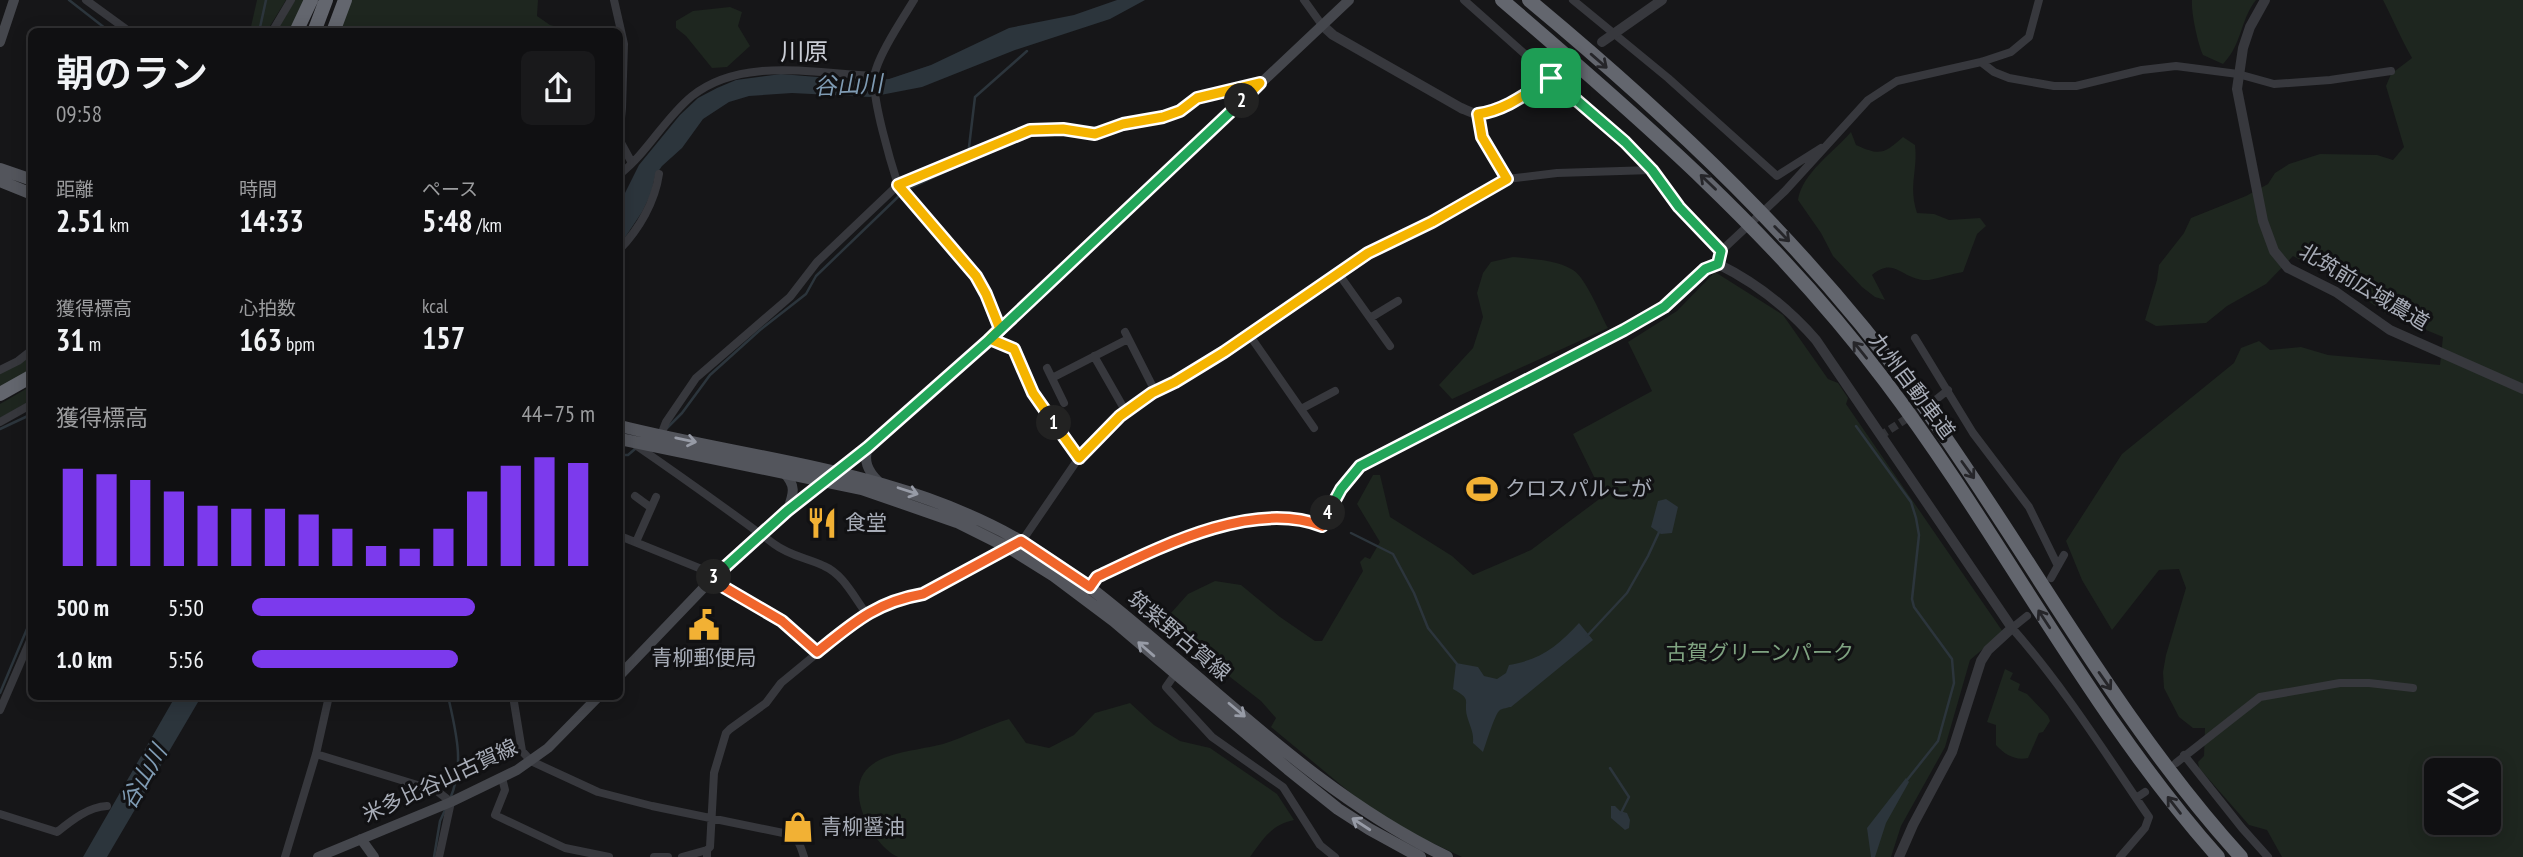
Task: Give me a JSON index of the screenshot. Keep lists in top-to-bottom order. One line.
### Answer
{"streets":{"highway":["九州自動車道"],"main road":["筑紫野古賀線","米多比谷山古賀線"],"street":["北筑前広域農道"]},"districts":["川原"],"water":["谷山川"],"parks":["古賀グリーンパーク"],"places":{"sports":["クロスパルこが"],"restaurant":["食堂"],"public building":["青柳郵便局"],"shop":["青柳醤油"]},"page":{"heading":["朝のラン","09:58"],"pins":["2","1","4","3"],"stats":[["距離","2.51 km"],["時間","14:33"],["ペース","5:48 /km"],["獲得標高","31 m"],["心拍数","163 bpm"],["kcal","157"]],"chart":["獲得標高","44–75 m"],"list":[{"name":"500 m","note":"5:50"},{"name":"1.0 km","note":"5:56"}]}}
